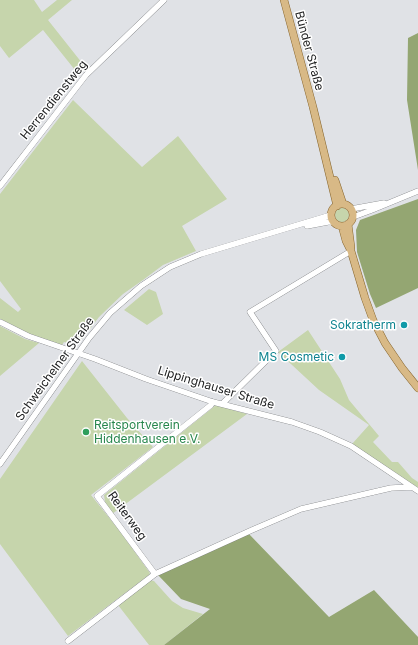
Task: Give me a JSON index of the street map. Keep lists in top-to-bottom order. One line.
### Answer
{"streets":{"main road":["Bünder Straße"],"street":["Herrendienstweg","Schweichelner Straße","Lippinghauser Straße","Reiterweg"]},"crossings":[["Bünder Straße","Schweichelner Straße"],["Schweichelner Straße","Lippinghauser Straße"],["Lippinghauser Straße","Reiterweg"]],"places":["Sokratherm","MS Cosmetic","Reitsportverein Hiddenhausen e.V."]}
